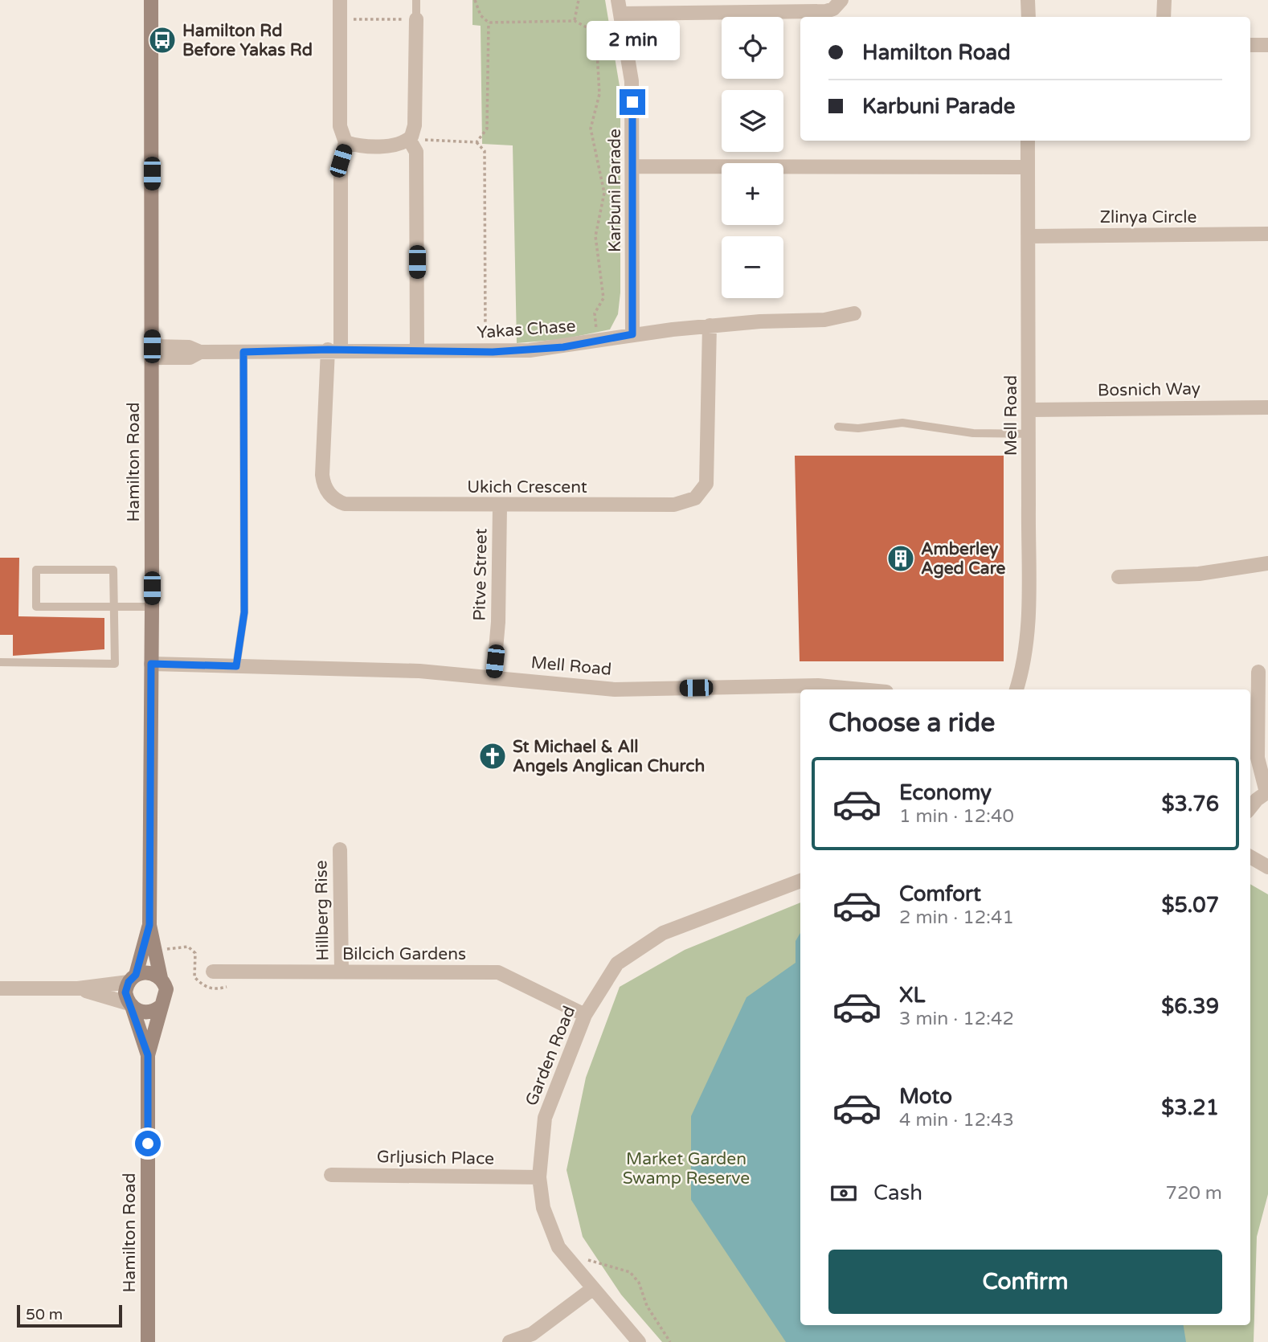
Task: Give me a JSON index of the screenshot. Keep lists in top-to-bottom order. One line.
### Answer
{"streets":{"main road":["Hamilton Road"],"street":["Karbuni Parade","Zlinya Circle","Yakas Chase","Bosnich Way","Mell Road","Ukich Crescent","Pitve Street","Hillberg Rise","Bilcich Gardens","Garden Road","Grljusich Place"]},"crossings":[["Karbuni Parade","Yakas Chase"],["Zlinya Circle","Mell Road"],["Yakas Chase","Hamilton Road"],["Yakas Chase","Ukich Crescent"],["Bosnich Way","Mell Road"],["Mell Road","Hamilton Road"],["Mell Road","Pitve Street"],["Ukich Crescent","Pitve Street"],["Hillberg Rise","Bilcich Gardens"],["Bilcich Gardens","Garden Road"],["Garden Road","Grljusich Place"]],"parks":["Market Garden Swamp Reserve"],"places":{"bus stop":["Hamilton Rd Before Yakas Rd"],"building":["Amberley Aged Care"],"church":["St Michael & All Angels Anglican Church"]},"scale_bar":"50 m","page":{"map_buttons":["+","−"],"banner":["Hamilton Road","Karbuni Parade"],"bubble":"2 min","heading":"Choose a ride","list":[{"name":"Economy","note":"1 min · 12:40","value":"$3.76"},{"name":"Comfort","note":"2 min · 12:41","value":"$5.07"},{"name":"XL","note":"3 min · 12:42","value":"$6.39"},{"name":"Moto","note":"4 min · 12:43","value":"$3.21"}],"pay":["Cash","720 m"],"buttons":"Confirm","scale":"50 m"}}
